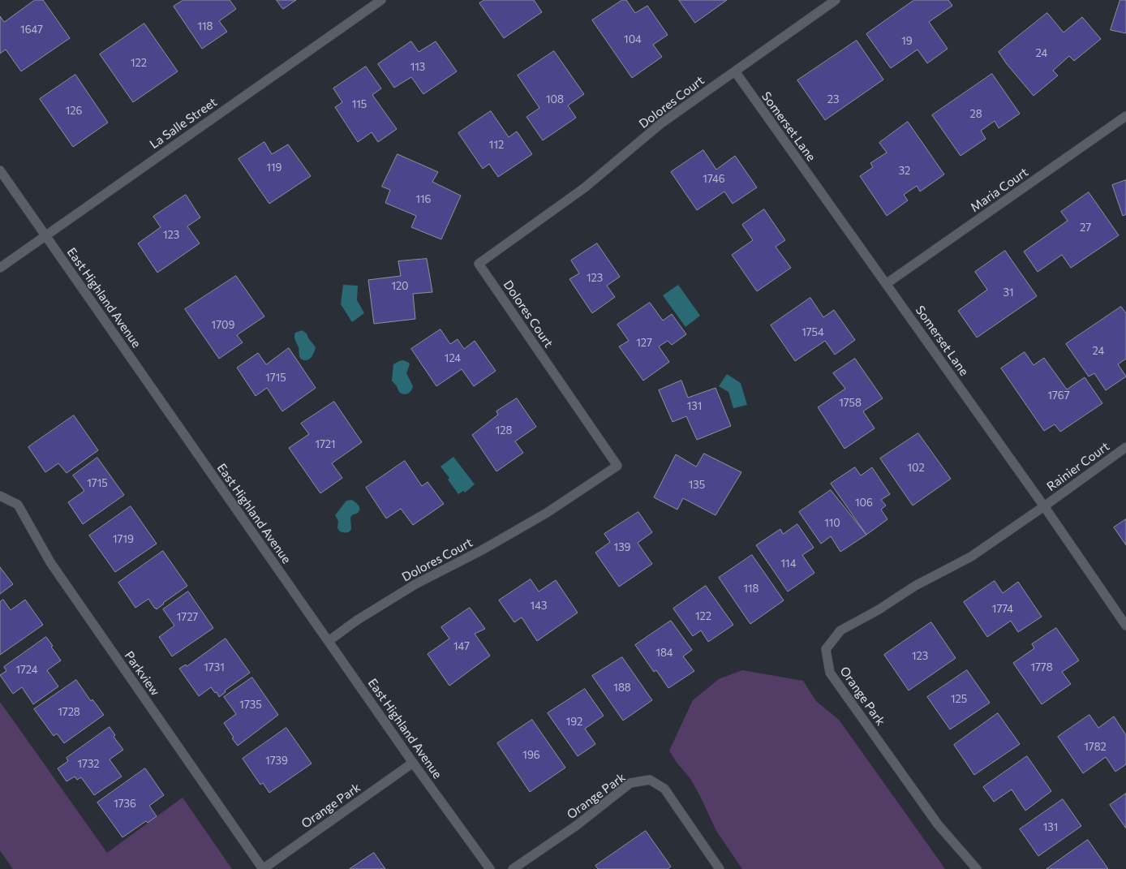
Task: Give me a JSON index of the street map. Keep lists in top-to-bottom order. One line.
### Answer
{"streets":{"street":["Dolores Court","La Salle Street","Somerset Lane","Maria Court","East Highland Avenue","Rainier Court","Parkview","Orange Park"]},"crossings":[["Dolores Court","Somerset Lane"],["Dolores Court","East Highland Avenue"],["La Salle Street","East Highland Avenue"],["Somerset Lane","Maria Court"],["Somerset Lane","Rainier Court"],["Somerset Lane","Orange Park"],["East Highland Avenue","Orange Park"],["Rainier Court","Orange Park"],["Parkview","Orange Park"]],"house_numbers":["118","1647","104","19","24","122","113","108","23","115","126","28","112","119","32","1746","116","27","123","123","120","31","1709","1754","127","24","124","1715","1767","1758","131","128","1721","102","1715","135","106","110","1719","139","114","118","143","1774","122","1727","147","184","123","1731","1778","1724","188","125","1735","1728","192","1782","196","1739","1732","1736","131"]}
